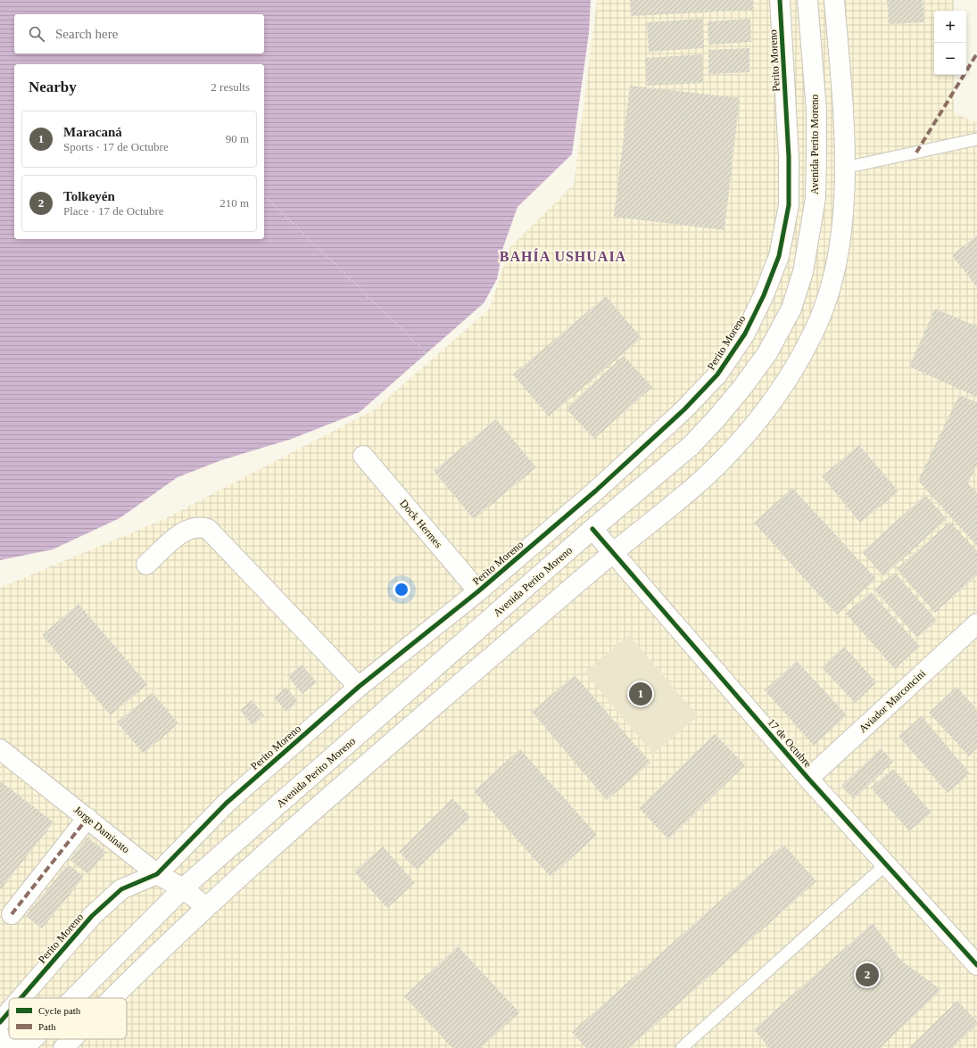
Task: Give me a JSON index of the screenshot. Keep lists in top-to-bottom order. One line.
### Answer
{"streets":{"street":["Perito Moreno","Avenida Perito Moreno","Dock Hermes","Aviador Marconcini","17 de Octubre","Jorge Daminato"]},"crossings":[["Perito Moreno","Dock Hermes"],["Perito Moreno","Jorge Daminato"],["Avenida Perito Moreno","17 de Octubre"],["Avenida Perito Moreno","Jorge Daminato"],["Aviador Marconcini","17 de Octubre"]],"districts":["BAHÍA USHUAIA"],"legend":["Cycle path","Path"],"page":{"map_buttons":["+","−"],"search":"Search here","heading":["Nearby","2 results"],"list":[{"mark":"1","name":"Maracaná","note":"Sports · 17 de Octubre","value":"90 m"},{"mark":"2","name":"Tolkeyén","note":"Place · 17 de Octubre","value":"210 m"}],"pins":["1","2"]}}
